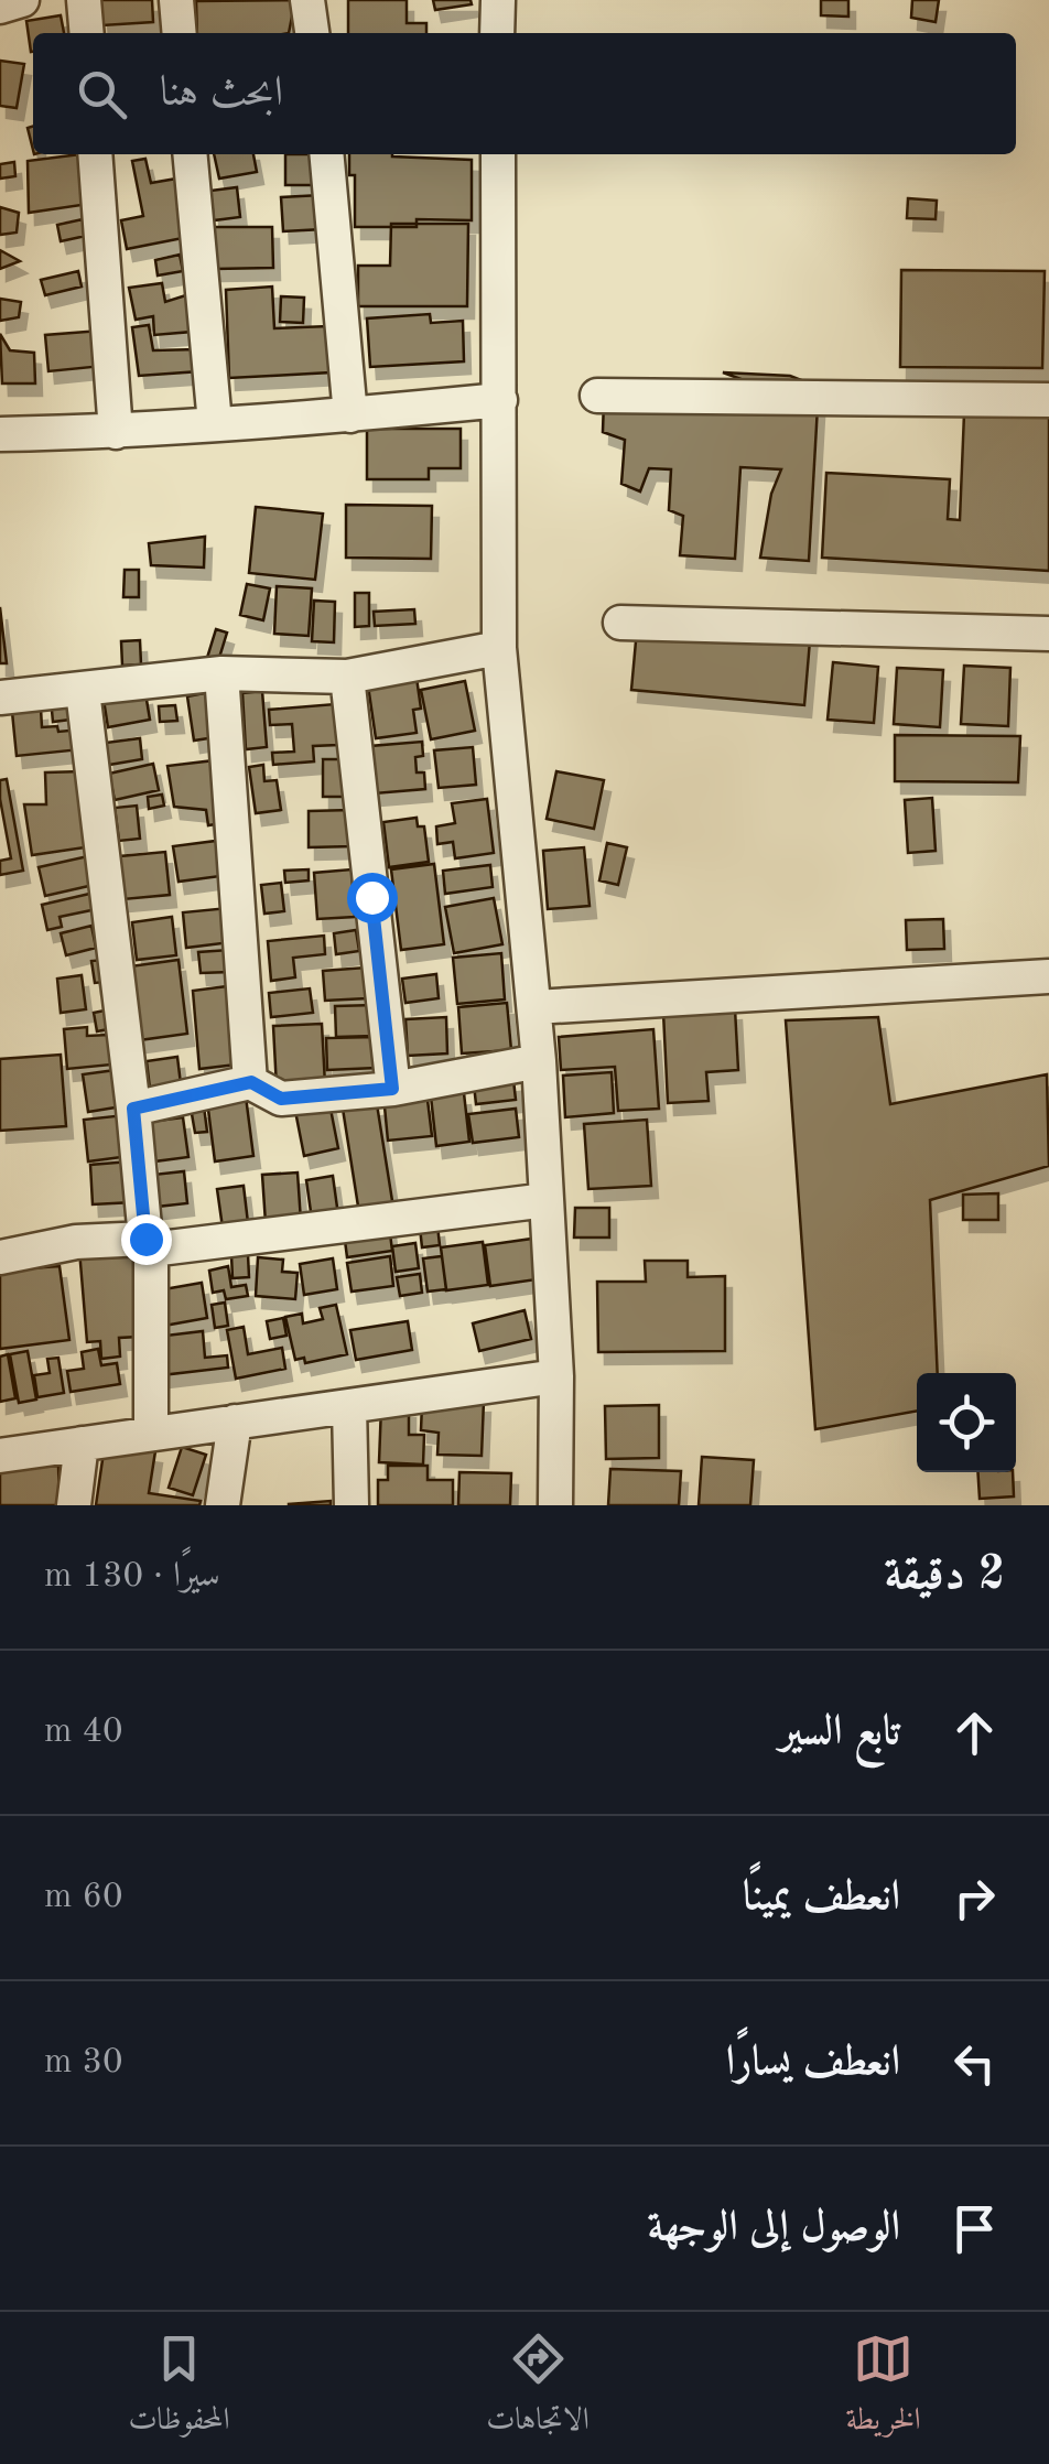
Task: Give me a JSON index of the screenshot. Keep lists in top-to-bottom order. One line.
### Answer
{"page":{"search":"ابحث هنا","heading":["2 دقيقة","سيرًا · 130 m"],"list":[["تابع السير","40 m"],["انعطف يمينًا","60 m"],["انعطف يسارًا","30 m"],"الوصول إلى الوجهة"],"nav":["الخريطة","الاتجاهات","المحفوظات"]}}
